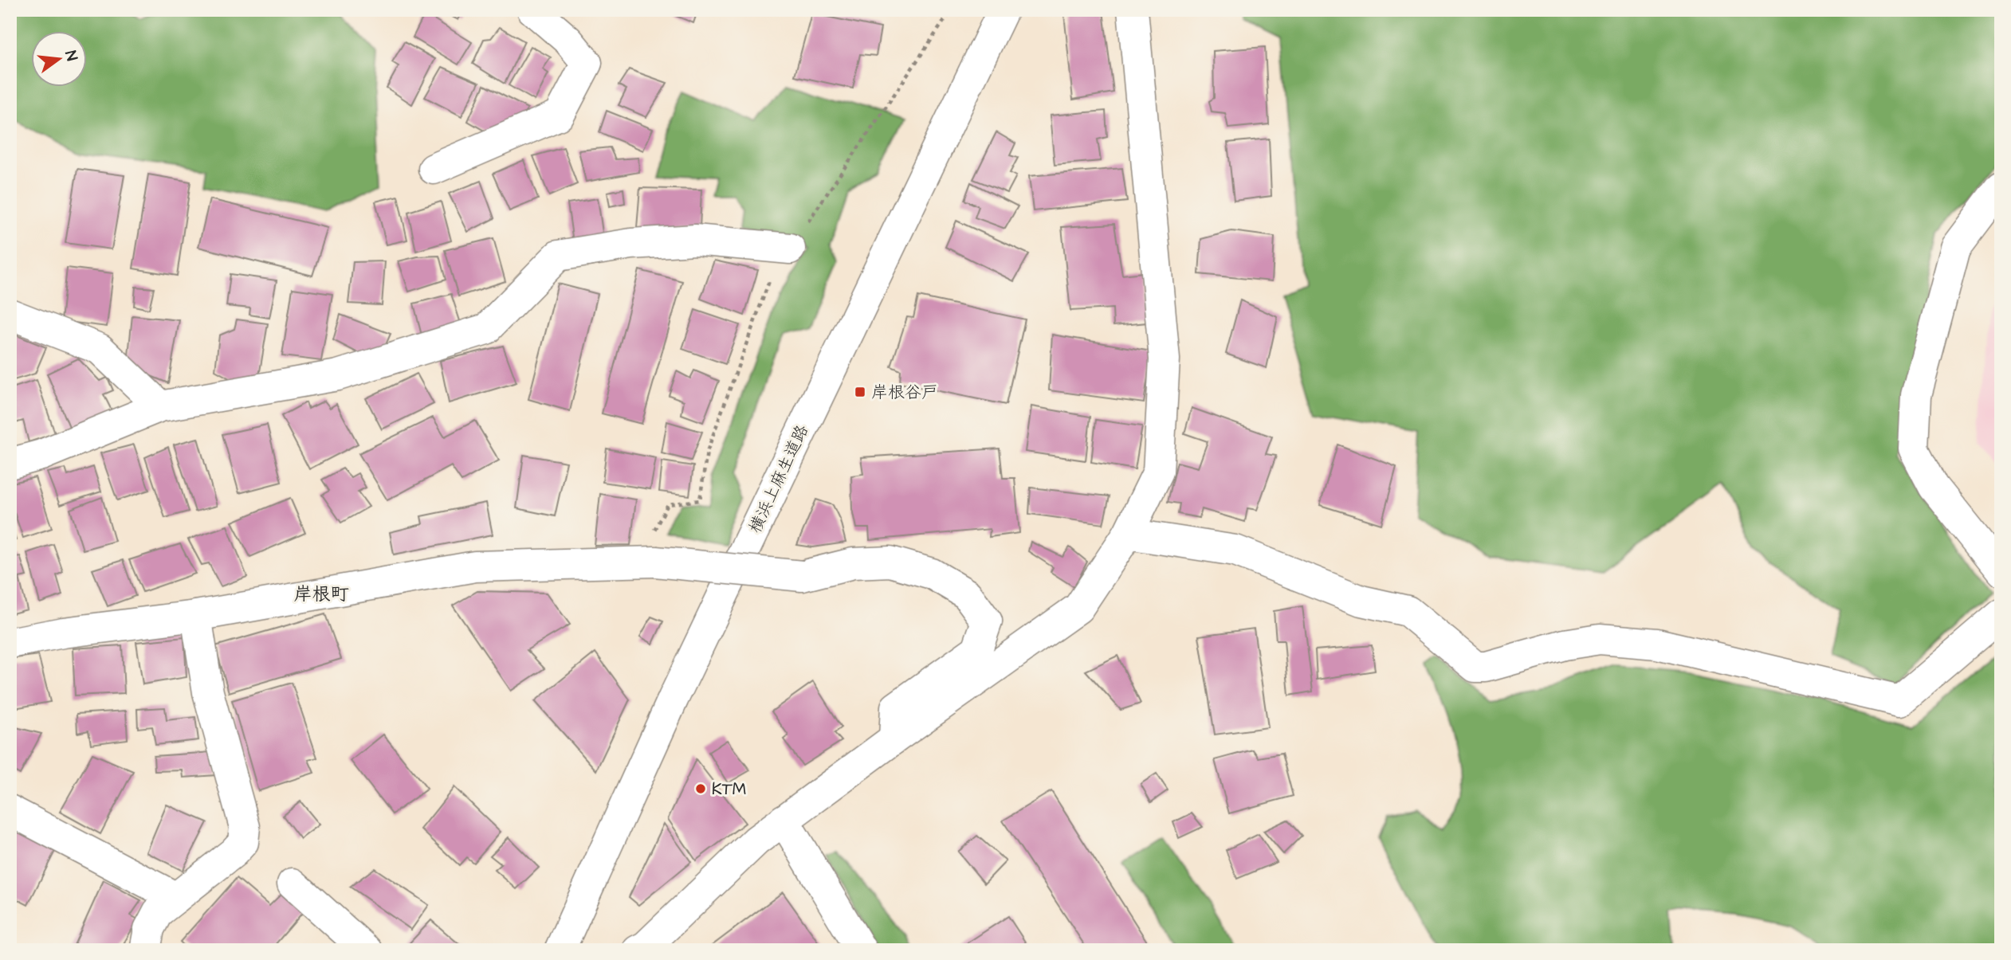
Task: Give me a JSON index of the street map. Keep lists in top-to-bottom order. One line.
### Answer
{"streets":{"street":["横浜上麻生道路"]},"districts":["岸根町"],"places":{"transit":["岸根谷戸"],"other":["KTM"]},"north":"right"}
